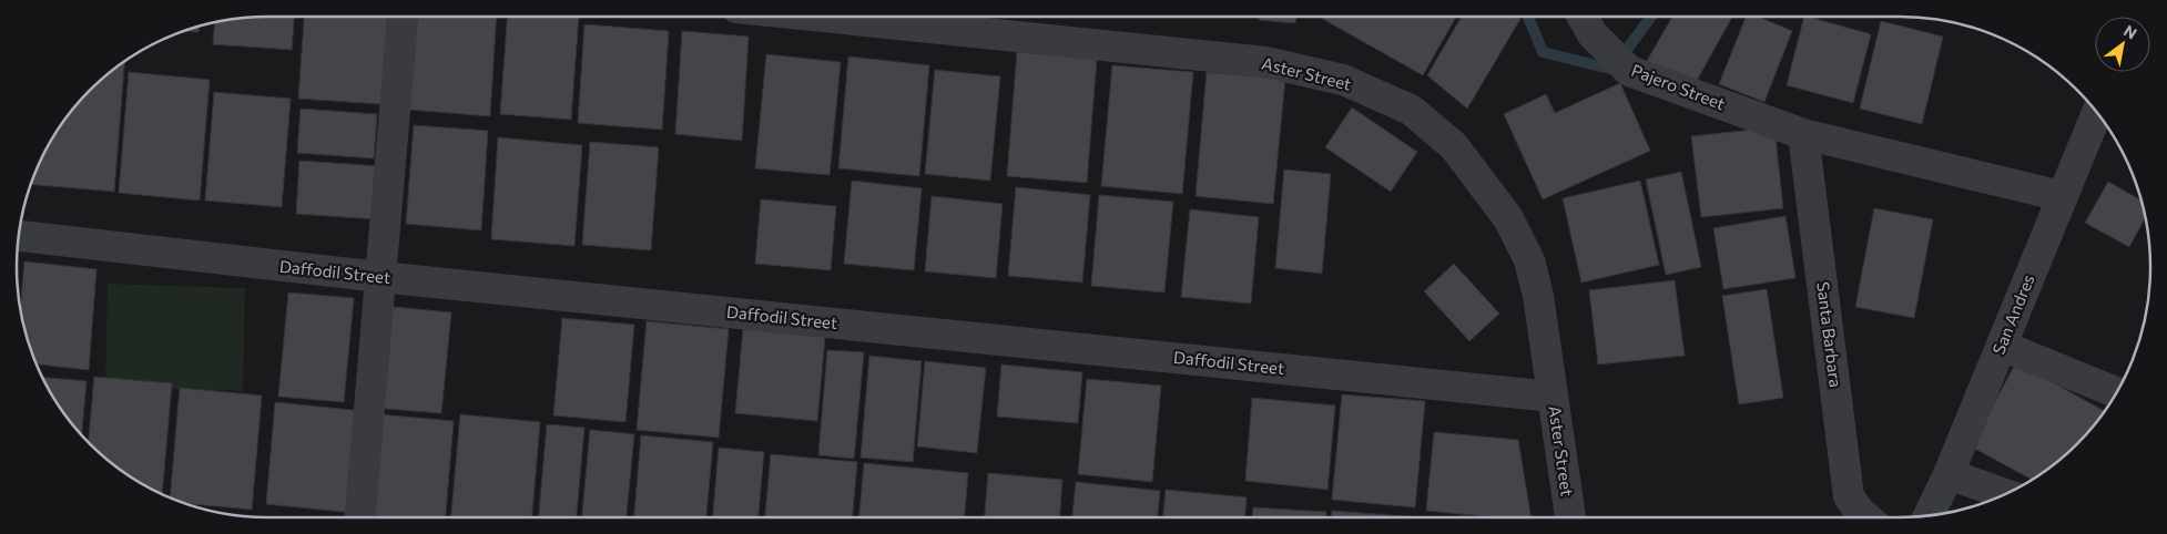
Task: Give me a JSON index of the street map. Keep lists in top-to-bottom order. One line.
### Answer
{"streets":{"street":["Aster Street","Pajero Street","Daffodil Street","San Andres","Santa Barbara"]},"crossings":[["Aster Street","Daffodil Street"],["Pajero Street","San Andres"],["Pajero Street","Santa Barbara"]],"north":"top right"}
